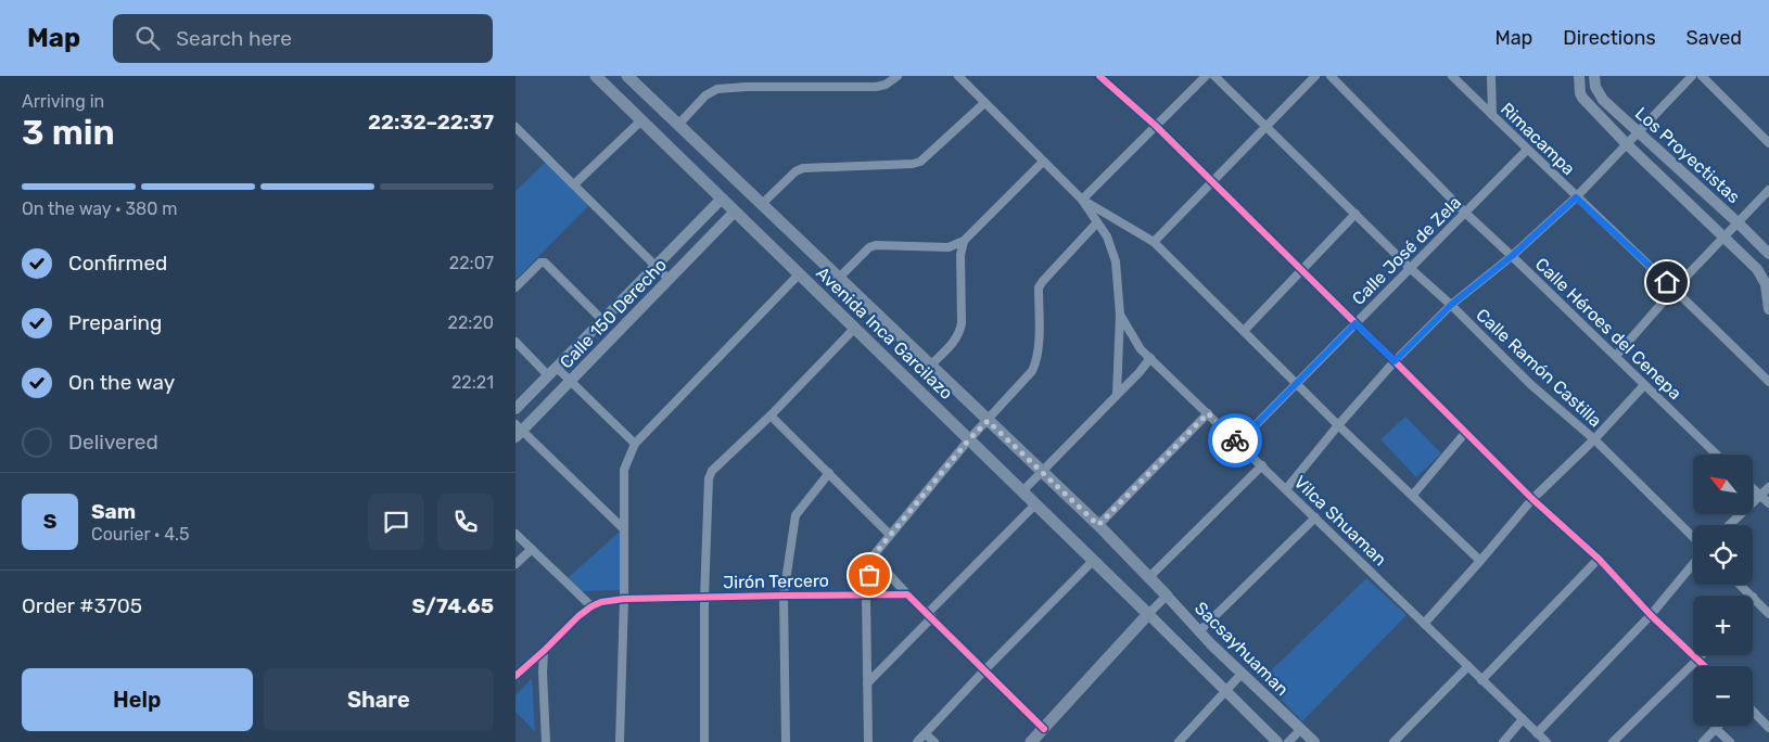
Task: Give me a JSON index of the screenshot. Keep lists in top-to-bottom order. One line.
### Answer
{"streets":{"main road":["Avenida Inca Garcilazo"],"street":["Rimacampa","Los Proyectistas","Calle José de Zela","Calle 150 Derecho","Calle Héroes del Cenepa","Calle Ramón Castilla","Vilca Shuaman","Jirón Tercero","Sacsayhuaman"]},"crossings":[["Rimacampa","Calle José de Zela"],["Calle José de Zela","Calle Héroes del Cenepa"],["Calle José de Zela","Calle Ramón Castilla"],["Calle José de Zela","Vilca Shuaman"],["Calle 150 Derecho","Avenida Inca Garcilazo"],["Avenida Inca Garcilazo","Sacsayhuaman"]],"north":"top left","page":{"header":"Map","search":"Search here","nav":["Map","Directions","Saved"],"heading":["3 min","Arriving in","22:32–22:37"],"panel":["Sam","Courier · 4.5","Order #3705","S/74.65"],"bar":"On the way · 380 m","list":[["Confirmed","22:07"],["Preparing","22:20"],["On the way","22:21"],"Delivered"],"map_buttons":["+","−"],"round":"S","buttons":["Help","Share"]}}
